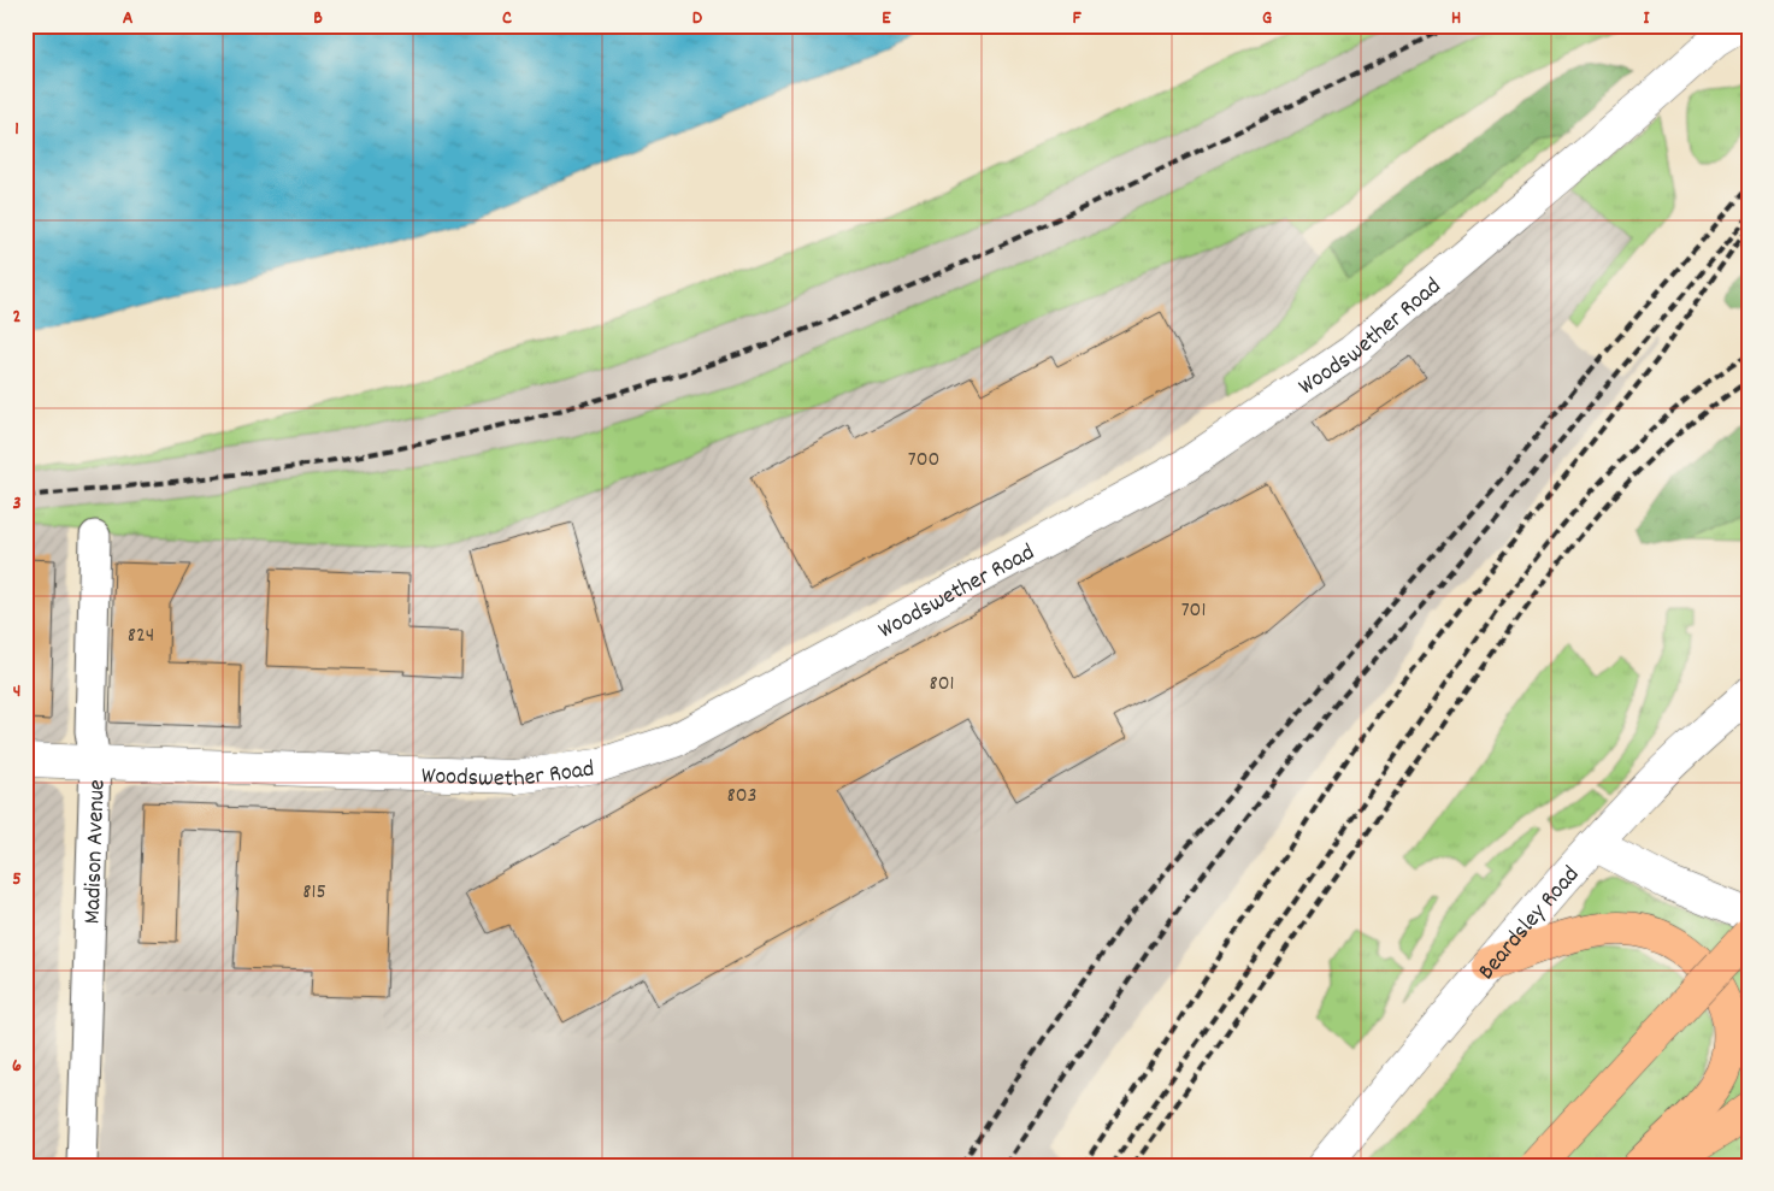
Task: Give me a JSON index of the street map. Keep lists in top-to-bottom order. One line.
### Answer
{"streets":{"street":["Woodswether Road","Madison Avenue","Beardsley Road"]},"crossings":[["Woodswether Road","Madison Avenue"]],"house_numbers":["700","701","824","801","803","815"],"grid":{"columns":["A","B","C","D","E","F","G","H","I"],"rows":["1","2","3","4","5","6"]}}
